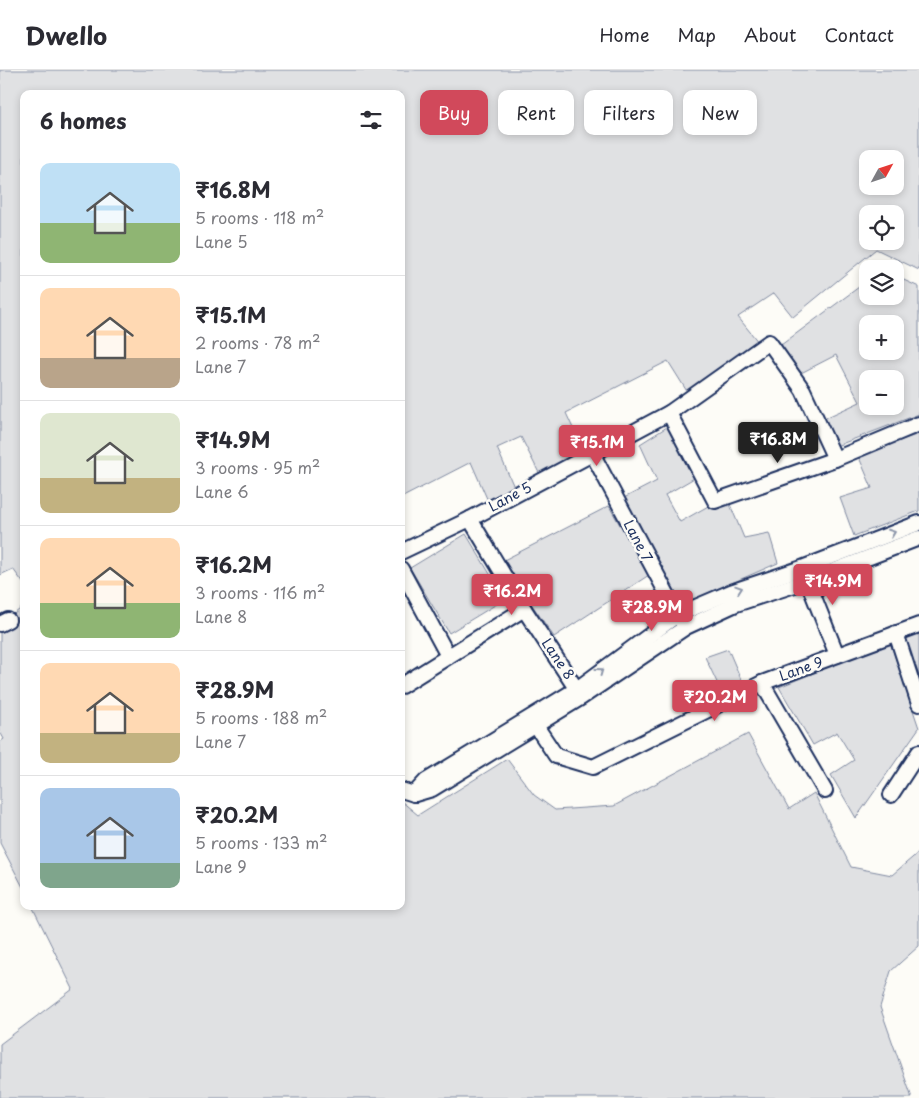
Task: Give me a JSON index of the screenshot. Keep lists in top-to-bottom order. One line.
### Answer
{"streets":{"street":["Lane 5","Lane 7","Lane 8","Lane 9"]},"crossings":[["Lane 5","Lane 7"],["Lane 5","Lane 8"]],"north":"top right","page":{"header":"Dwello","nav":["Home","Map","About","Contact"],"chip":["Buy","Rent","Filters","New"],"heading":"6 homes","map_buttons":["+","−"],"list":[{"name":"₹16.8M","note":"5 rooms · 118 m² · Lane 5"},{"name":"₹15.1M","note":"2 rooms · 78 m² · Lane 7"},{"name":"₹14.9M","note":"3 rooms · 95 m² · Lane 6"},{"name":"₹16.2M","note":"3 rooms · 116 m² · Lane 8"},{"name":"₹28.9M","note":"5 rooms · 188 m² · Lane 7"},{"name":"₹20.2M","note":"5 rooms · 133 m² · Lane 9"}],"price":["₹16.8M","₹15.1M","₹14.9M","₹16.2M","₹28.9M","₹20.2M"]}}
